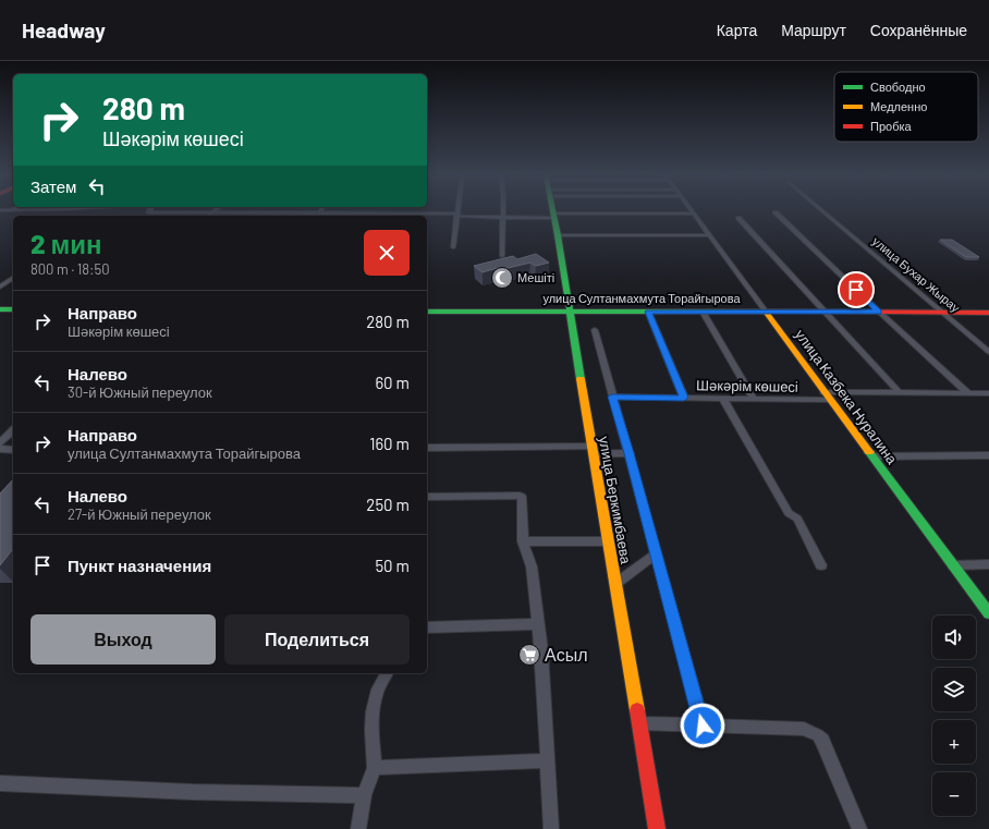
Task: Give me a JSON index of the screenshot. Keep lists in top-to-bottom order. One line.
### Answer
{"streets":{"street":["улица Бухар Жырау","улица Султанмахмута Торайгырова","Шәкәрім көшесі","улица Казбека Нуралина","улица Беркимбаева"]},"crossings":[["улица Бухар Жырау","улица Султанмахмута Торайгырова"],["улица Султанмахмута Торайгырова","улица Казбека Нуралина"],["улица Султанмахмута Торайгырова","улица Беркимбаева"],["Шәкәрім көшесі","улица Казбека Нуралина"]],"places":{"mosque":["Мешіті"],"supermarket":["Асыл"]},"legend":["Свободно","Медленно","Пробка"],"page":{"header":"Headway","nav":["Карта","Маршрут","Сохранённые"],"turn":["280 m","Шәкәрім көшесі"],"then":"Затем","heading":["2 мин","800 m · 18:50"],"list":[{"name":"Направо","note":"Шәкәрім көшесі","value":"280 m"},{"name":"Налево","note":"30-й Южный переулок","value":"60 m"},{"name":"Направо","note":"улица Султанмахмута Торайгырова","value":"160 m"},{"name":"Налево","note":"27-й Южный переулок","value":"250 m"},{"name":"Пункт назначения","value":"50 m"}],"buttons":["Выход","Поделиться"],"map_buttons":["+","−"]}}
